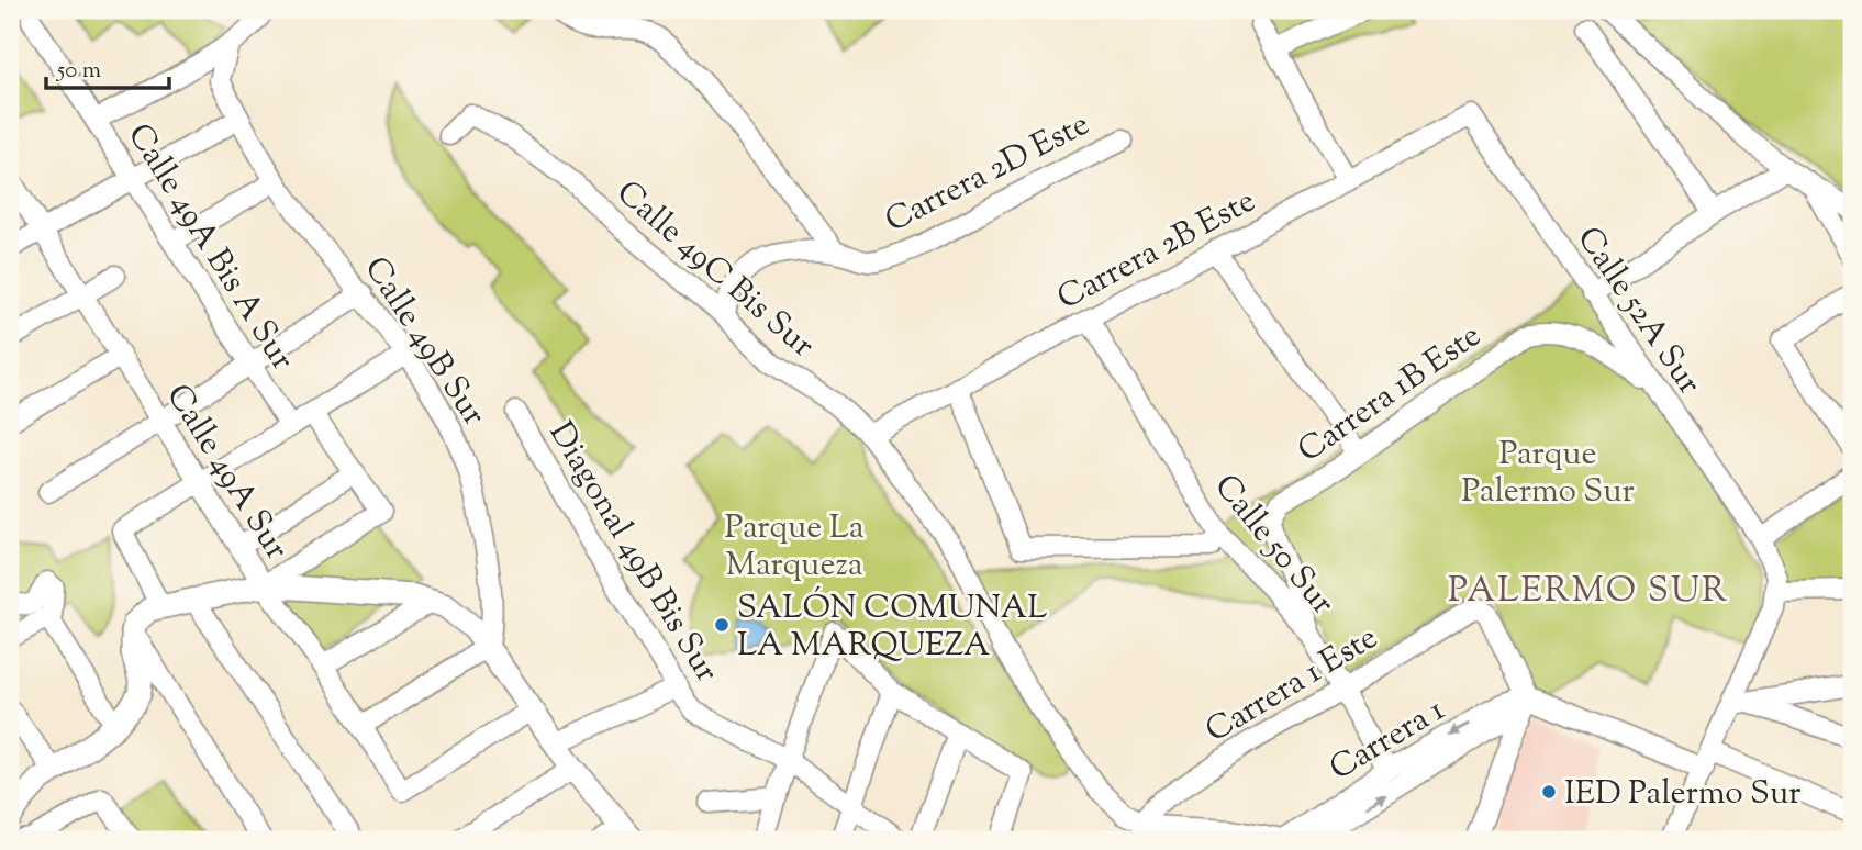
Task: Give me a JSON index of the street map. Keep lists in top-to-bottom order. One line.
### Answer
{"streets":{"street":["Carrera 2D Este","Calle 49A Bis A Sur","Carrera 2B Este","Calle 49C Bis Sur","Calle 52A Sur","Calle 49B Sur","Carrera 1B Este","Calle 49A Sur","Calle 50 Sur","Diagonal 49B Bis Sur","Carrera 1 Este","Carrera 1"]},"crossings":[["Carrera 2D Este","Calle 49C Bis Sur"],["Carrera 2B Este","Calle 49C Bis Sur"],["Carrera 2B Este","Calle 52A Sur"],["Carrera 2B Este","Calle 50 Sur"],["Calle 49C Bis Sur","Carrera 1 Este"],["Calle 52A Sur","Carrera 1B Este"],["Carrera 1B Este","Calle 50 Sur"],["Calle 50 Sur","Carrera 1 Este"],["Calle 50 Sur","Carrera 1"],["Carrera 1 Este","Carrera 1"]],"districts":["PALERMO SUR"],"parks":["Parque Palermo Sur","Parque La Marqueza"],"places":["SALÓN COMUNAL LA MARQUEZA","IED Palermo Sur"],"scale_bar":"50 m"}
